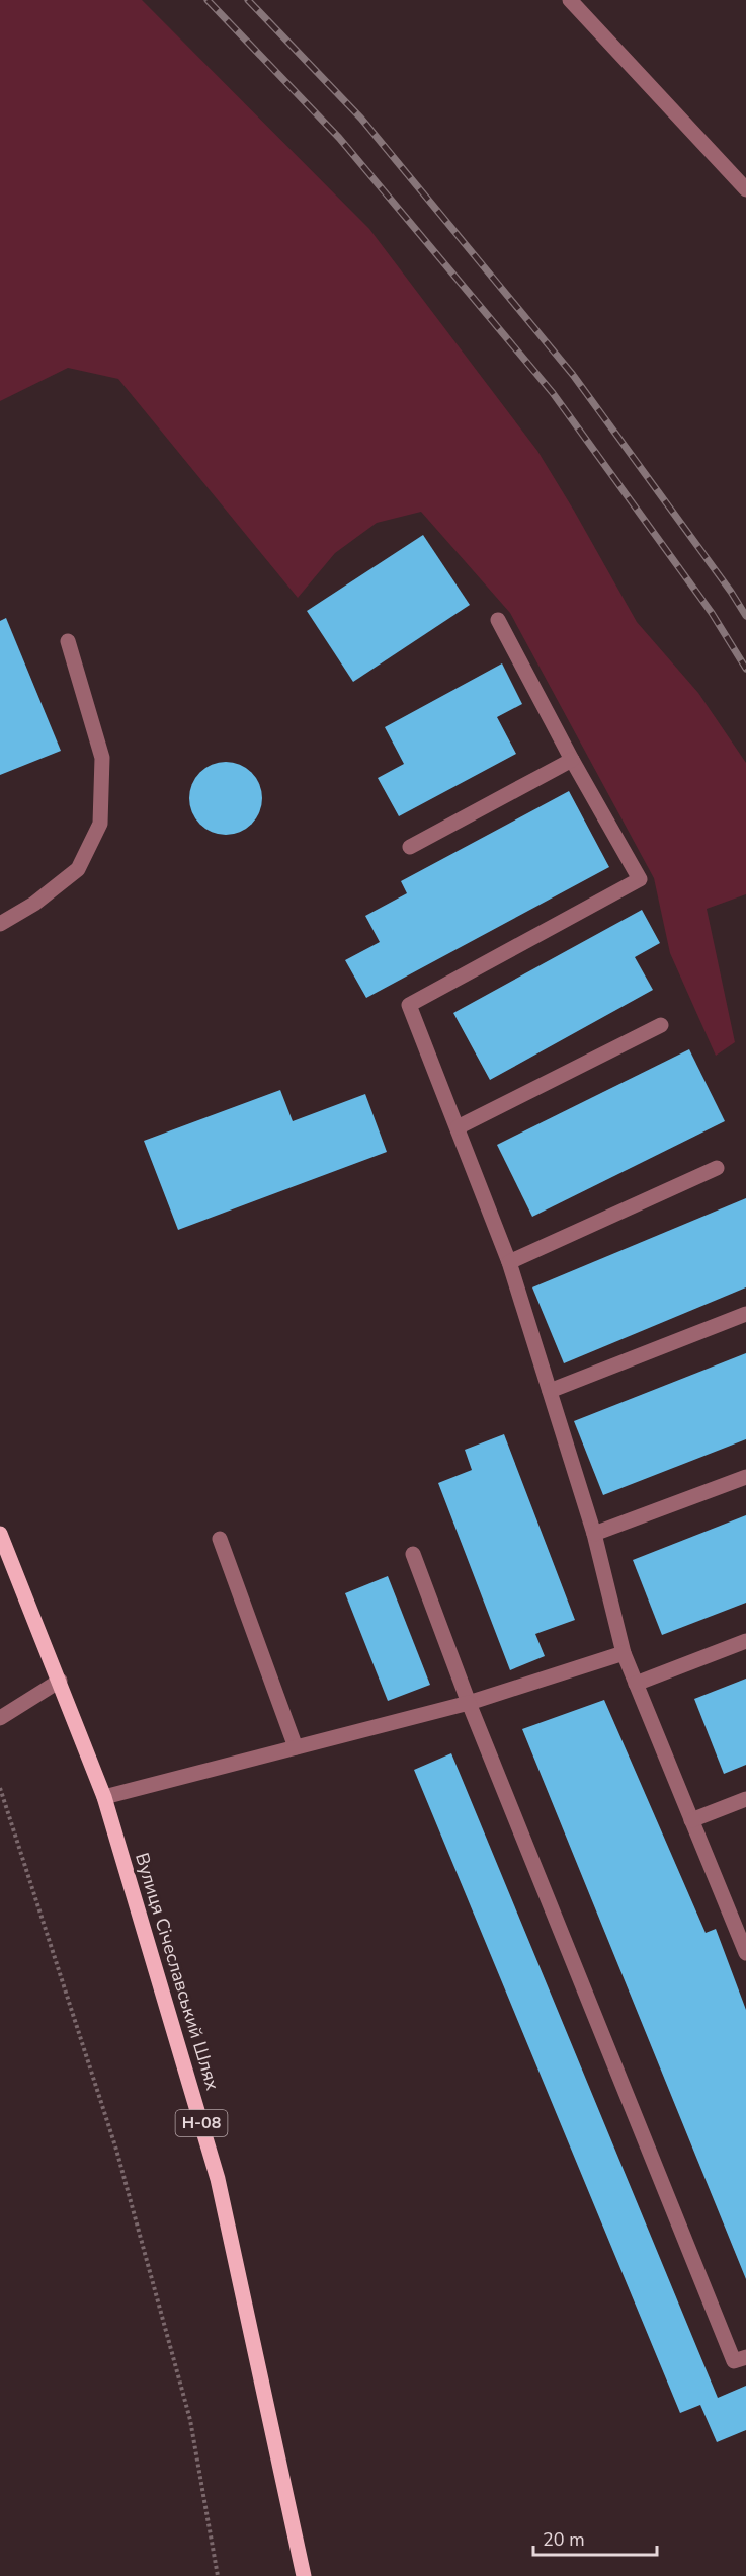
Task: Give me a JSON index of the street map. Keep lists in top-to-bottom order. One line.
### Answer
{"streets":{"main road":["Вулиця Січеславський Шлях","Н-08"]},"scale_bar":"20 m"}
